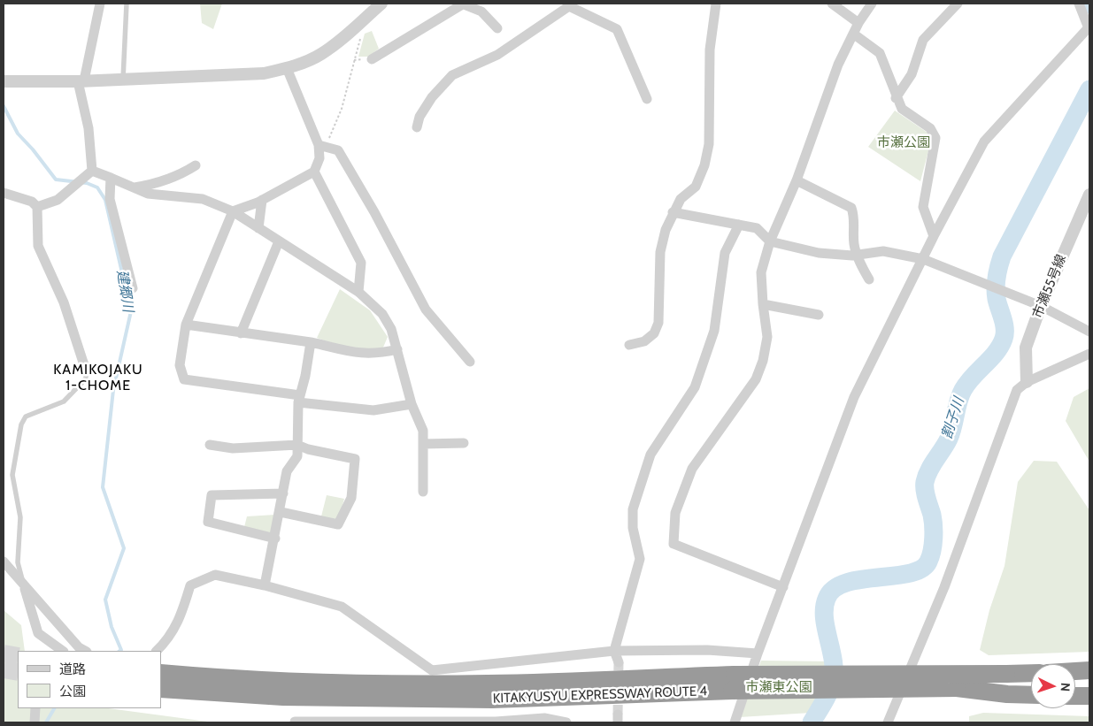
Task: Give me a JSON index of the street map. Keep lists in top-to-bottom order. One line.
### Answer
{"streets":{"highway":["KITAKYUSYU EXPRESSWAY ROUTE 4"],"street":["市瀬55号線"]},"districts":["KAMIKOJAKU 1-CHOME"],"water":["建郷川","割子川"],"parks":["市瀬公園","市瀬東公園"],"legend":["道路","公園"],"north":"right"}
